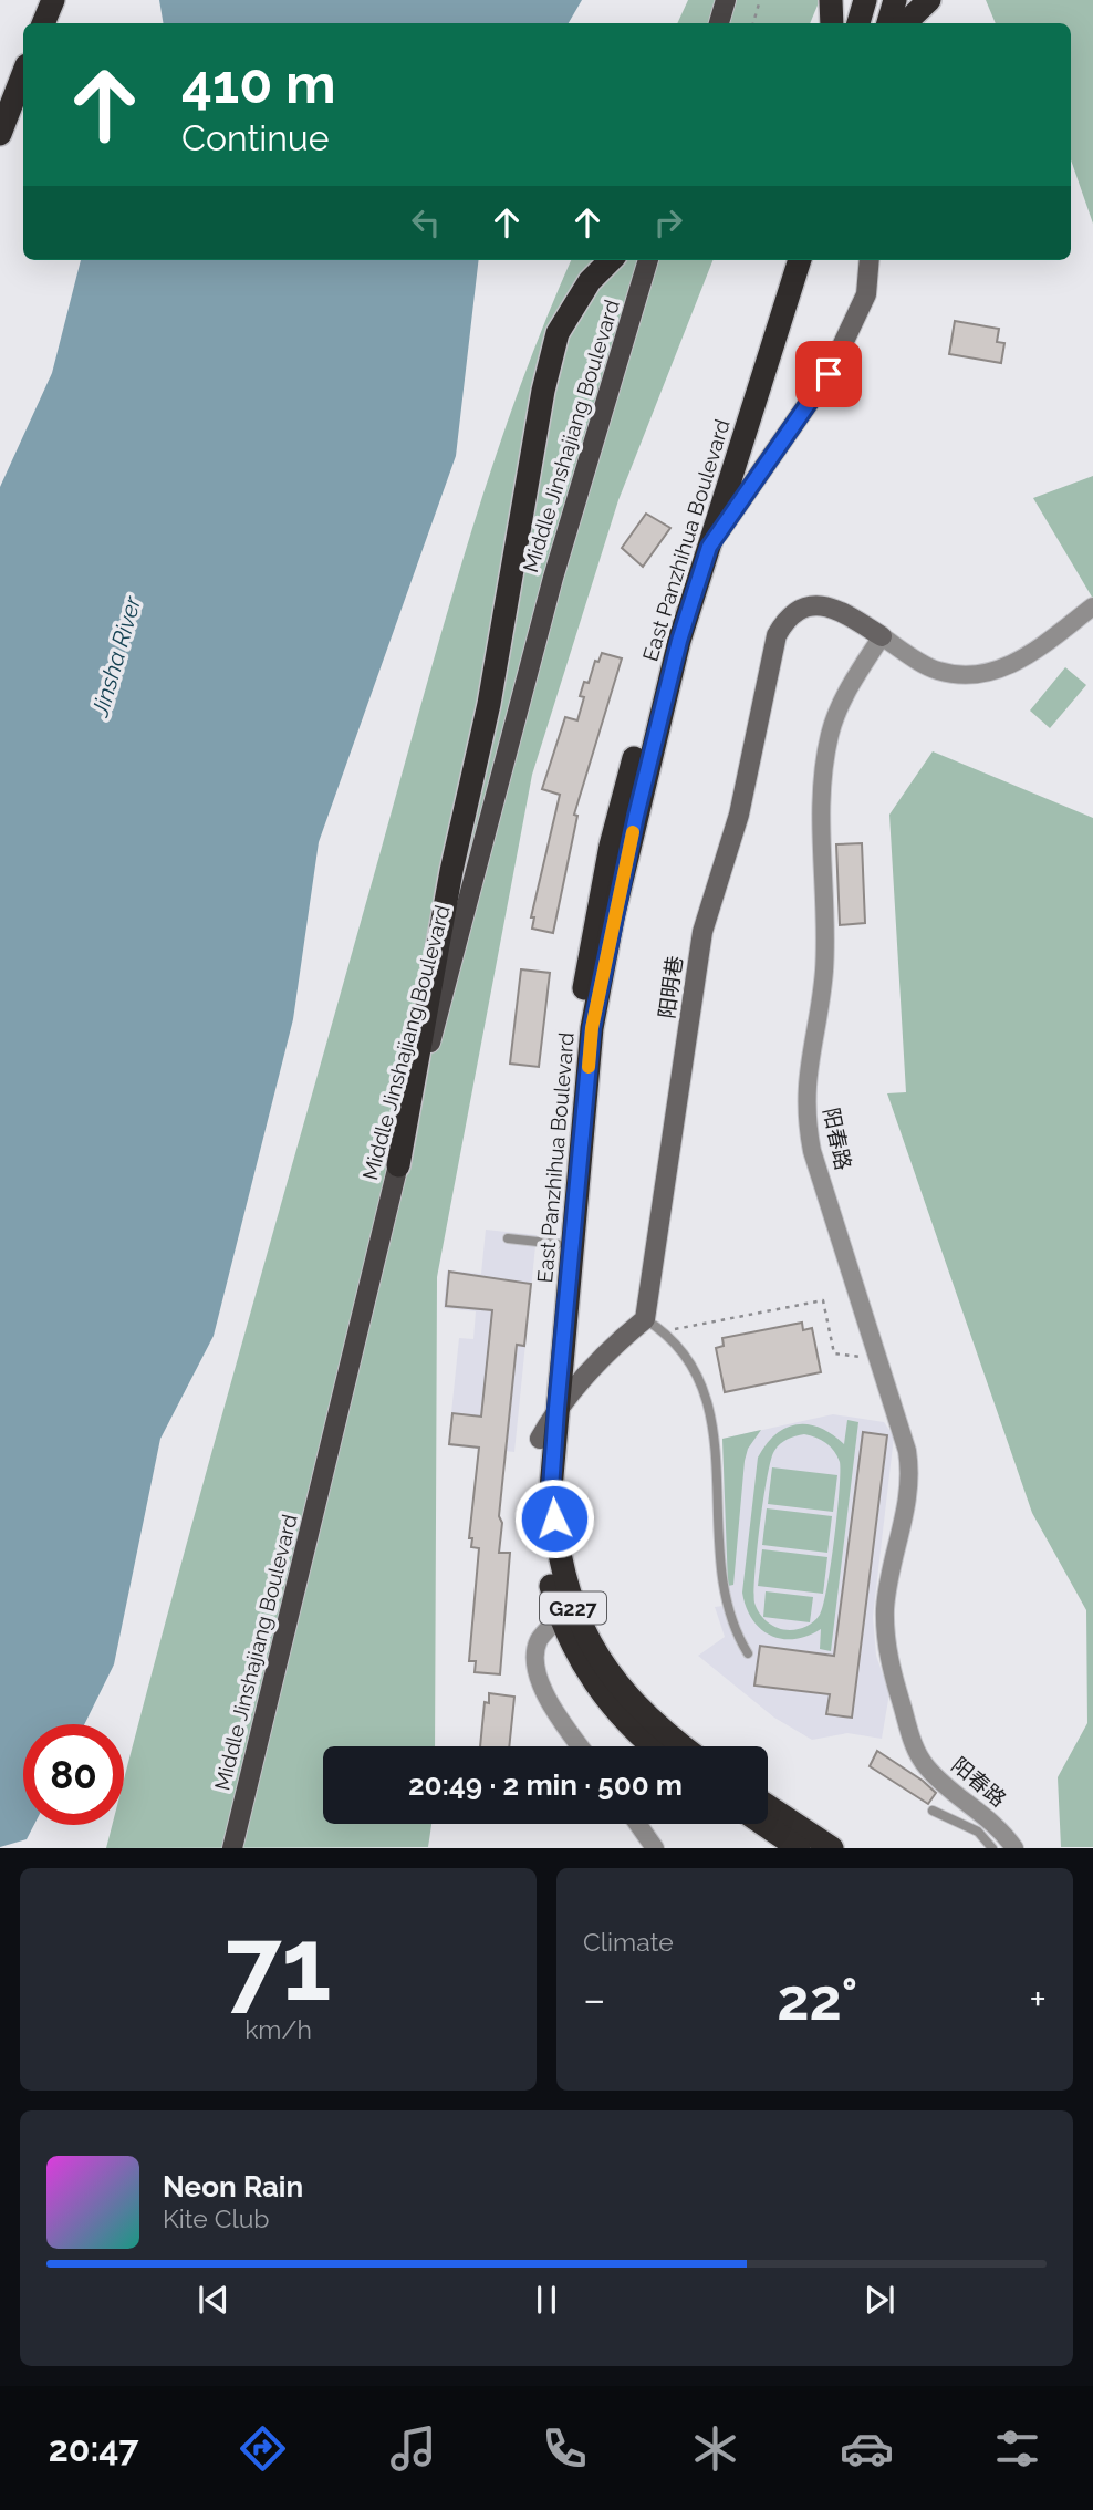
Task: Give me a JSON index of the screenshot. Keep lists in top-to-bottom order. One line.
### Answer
{"streets":{"highway":["East Panzhihua Boulevard","G227"],"main road":["Middle Jinshajiang Boulevard"],"street":["阳明巷","阳春路"]},"crossings":[["East Panzhihua Boulevard","G227"],["阳明巷","阳春路"]],"water":["Jinsha River"],"page":{"turn":["410 m","Continue"],"limit":"80","trip":"20:49 · 2 min · 500 m","tile":[["71","km/h"],"Climate"],"heat":["−","22°","+"],"song":["Neon Rain","Kite Club"],"tabs":"20:47"}}
